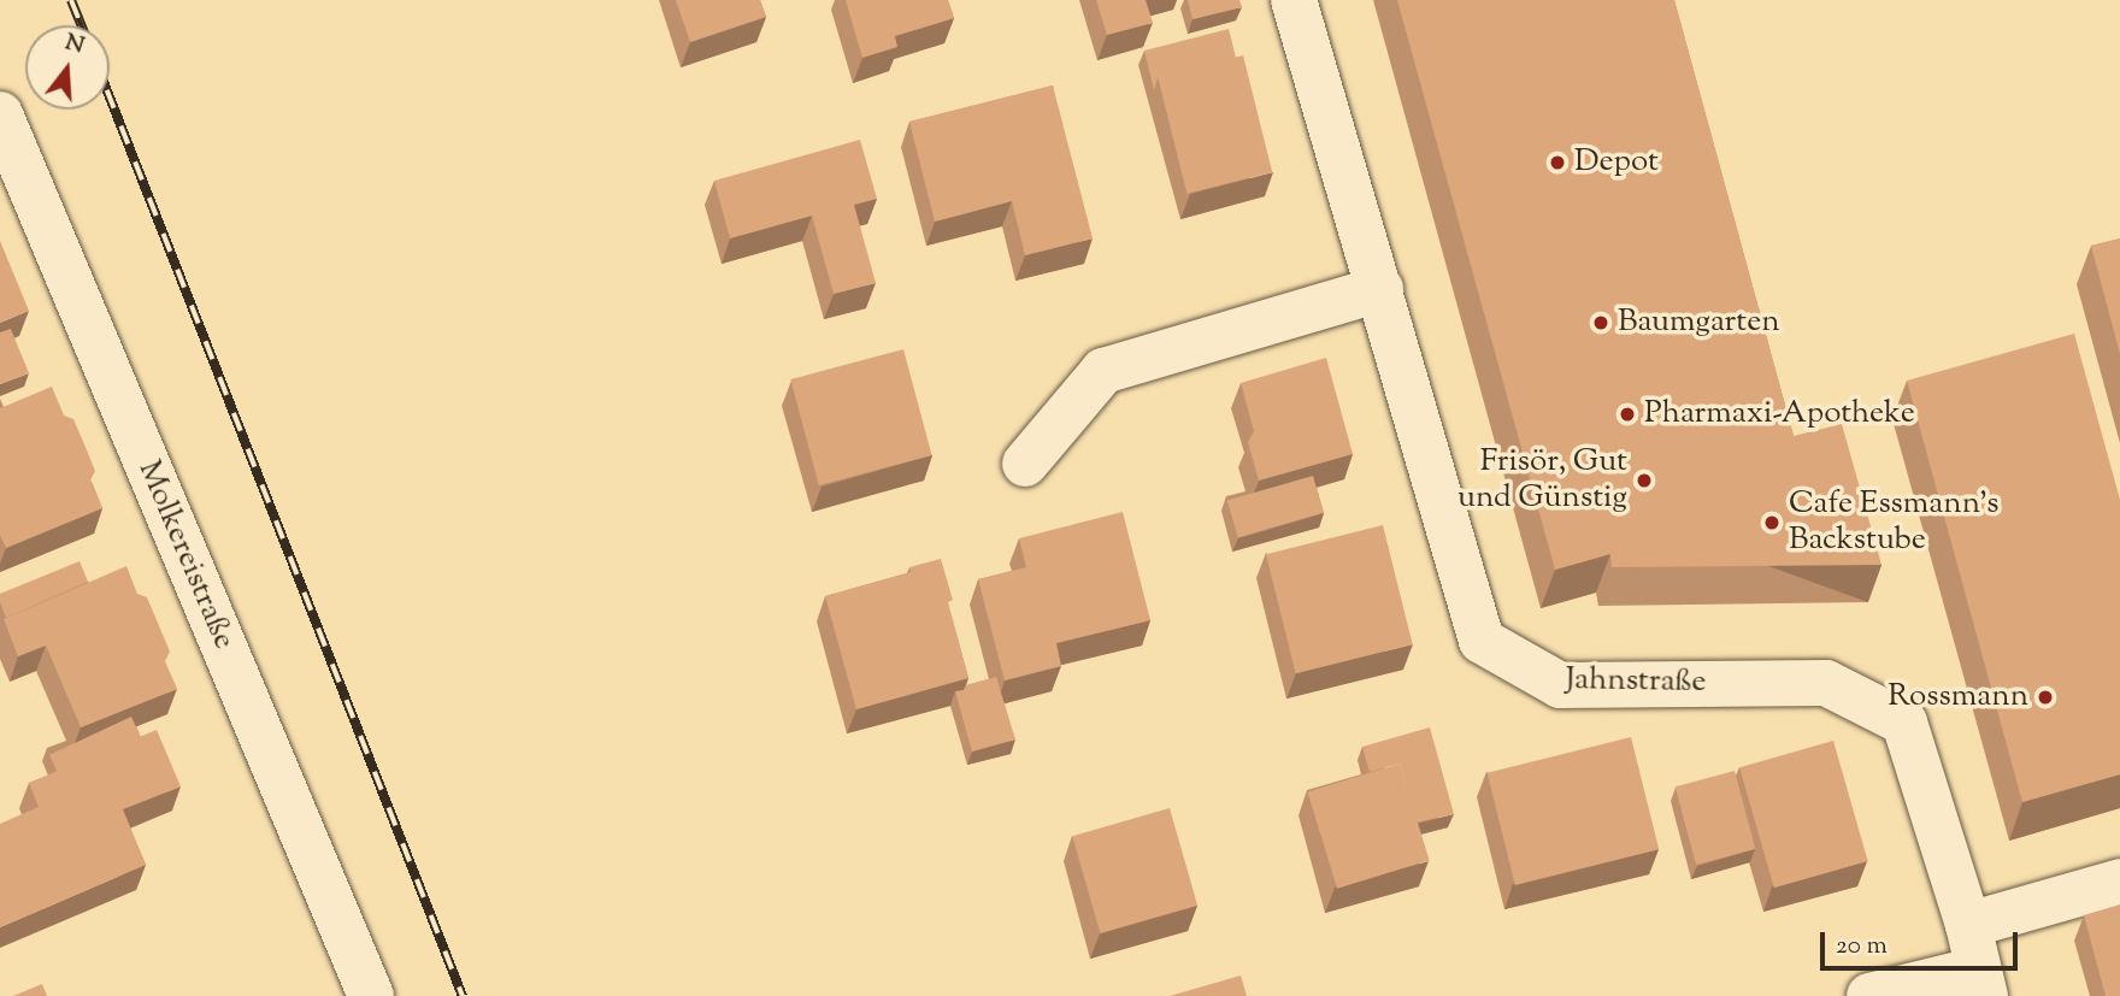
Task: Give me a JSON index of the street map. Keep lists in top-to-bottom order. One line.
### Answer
{"streets":{"street":["Molkereistraße","Jahnstraße"]},"places":["Depot","Baumgarten","Pharmaxi-Apotheke","Frisör, Gut und Günstig","Cafe Essmann's Backstube","Rossmann"],"scale_bar":"20 m","north":"top"}
